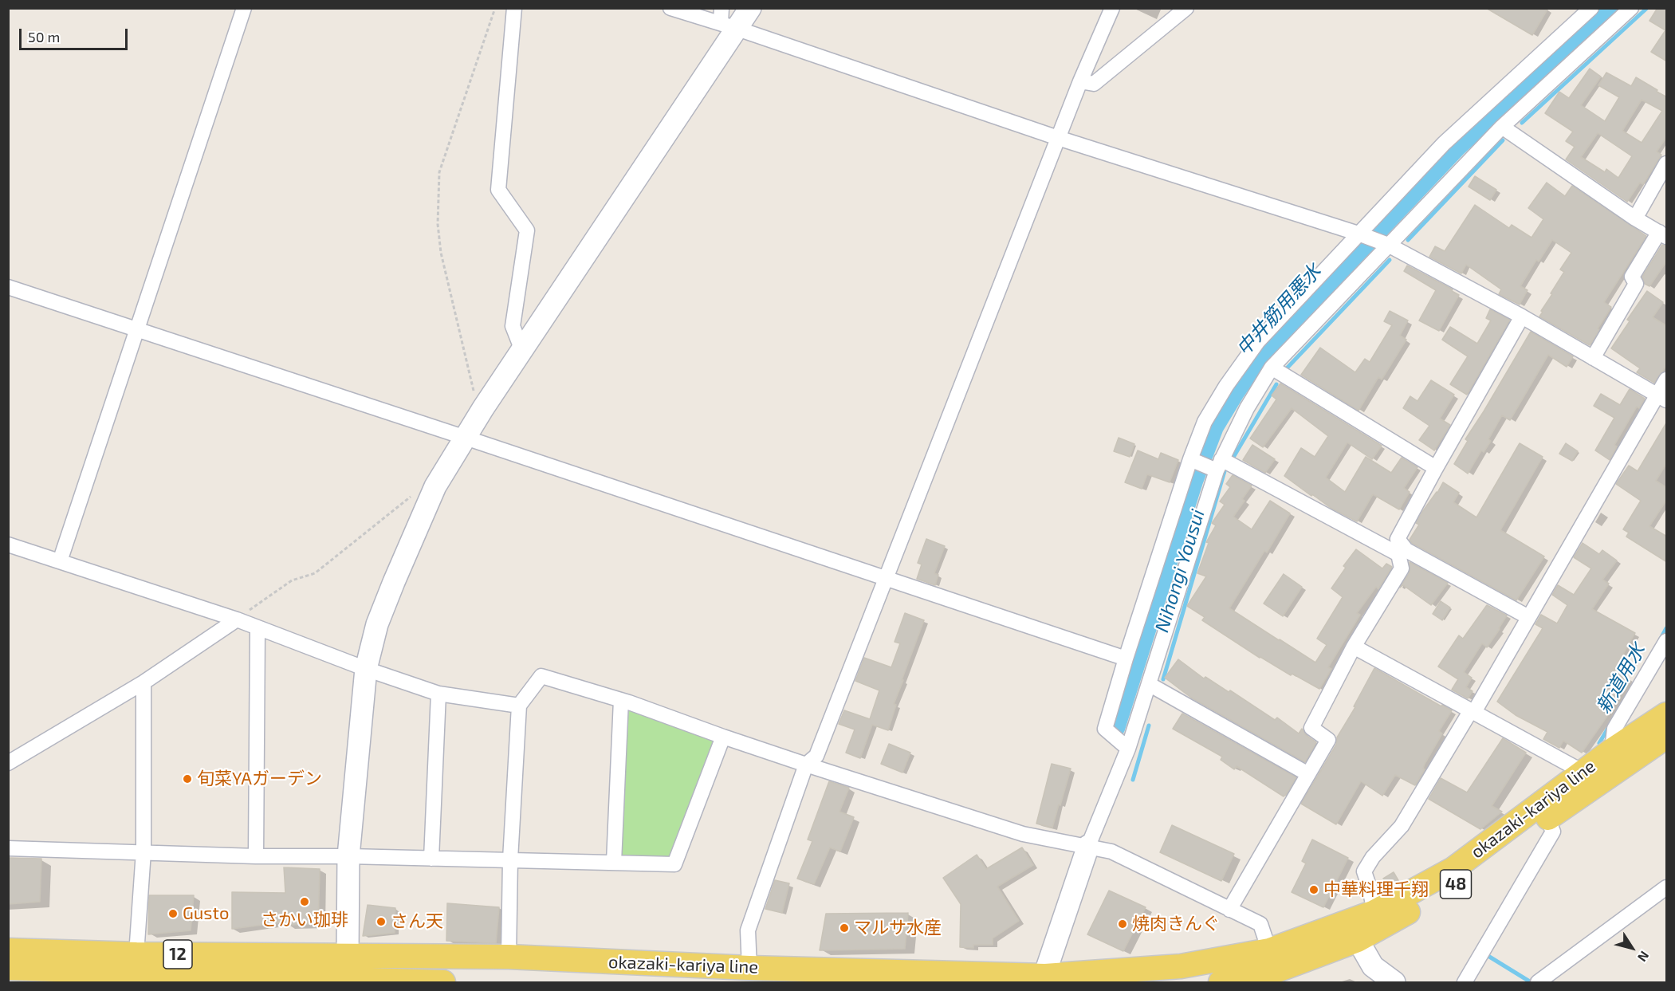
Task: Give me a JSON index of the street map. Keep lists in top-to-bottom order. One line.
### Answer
{"streets":{"main road":["okazaki-kariya line","48","12"]},"crossings":[["okazaki-kariya line","12"]],"water":["中井筋用悪水","Nihongi Yousui","新道用水"],"places":["旬菜YAガーデン","中華料理千翔","さかい珈琲","Gusto","さん天","焼肉きんぐ","マルサ水産"],"scale_bar":"50 m","north":"bottom right"}
